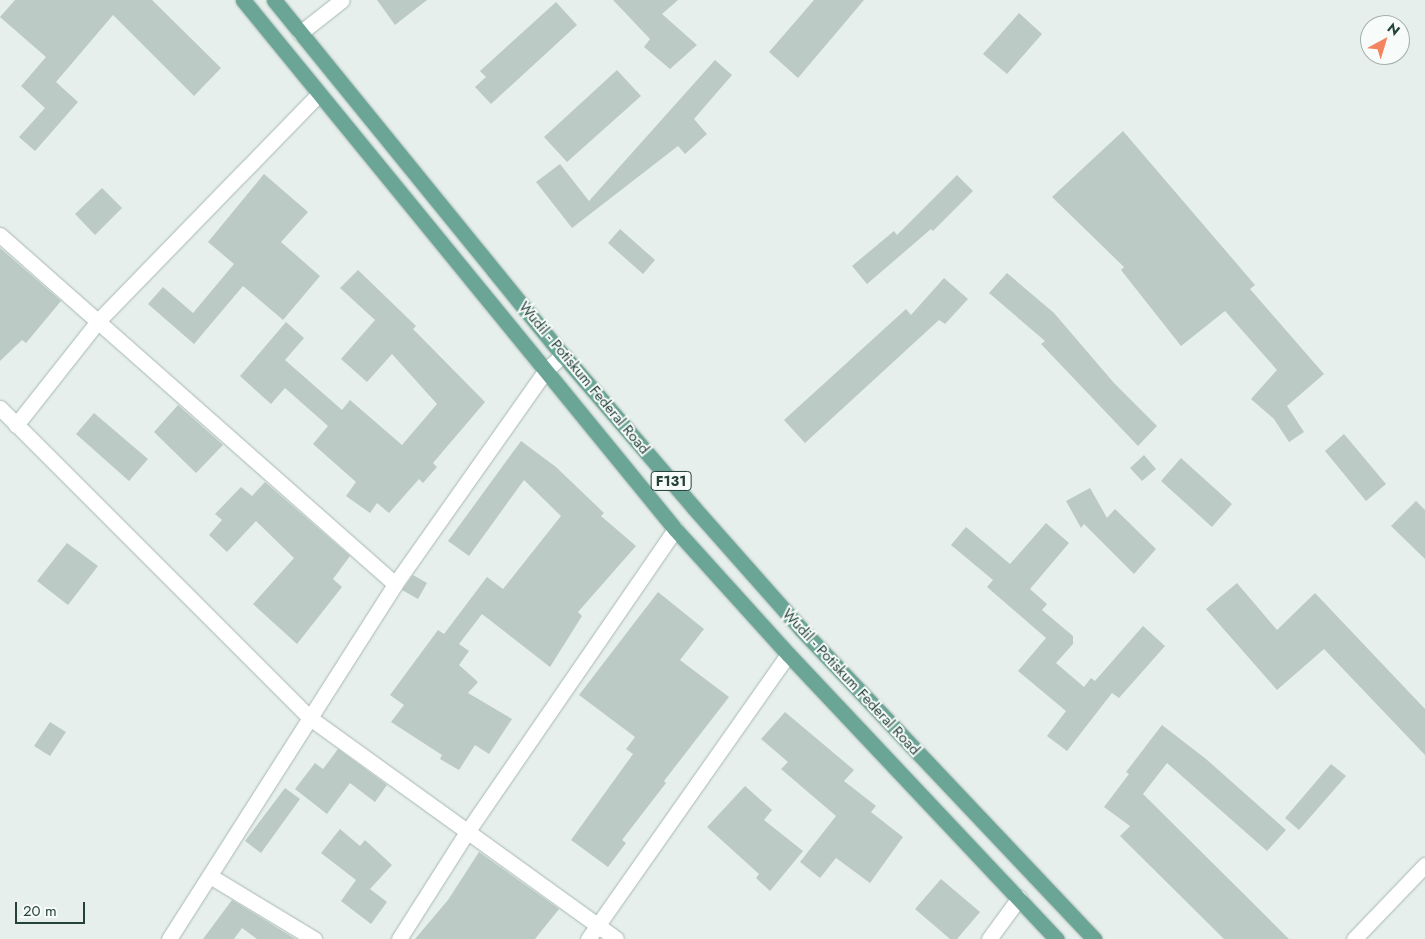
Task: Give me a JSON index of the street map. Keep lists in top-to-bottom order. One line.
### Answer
{"streets":{"main road":["Wudil - Potiskum Federal Road","F131"]},"scale_bar":"20 m","north":"top right"}
